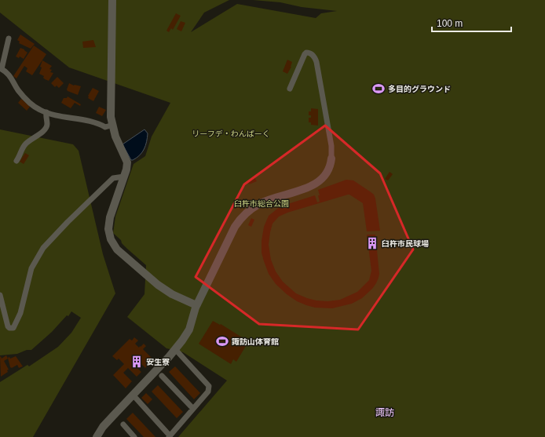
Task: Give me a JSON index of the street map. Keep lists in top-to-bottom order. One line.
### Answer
{"districts":["諏訪"],"parks":["リーフデ・わんぱーく","臼杵市総合公園"],"places":{"sports":["多目的グラウンド","諏訪山体育館"],"building":["臼杵市民球場","安生寮"]},"scale_bar":"100 m"}
